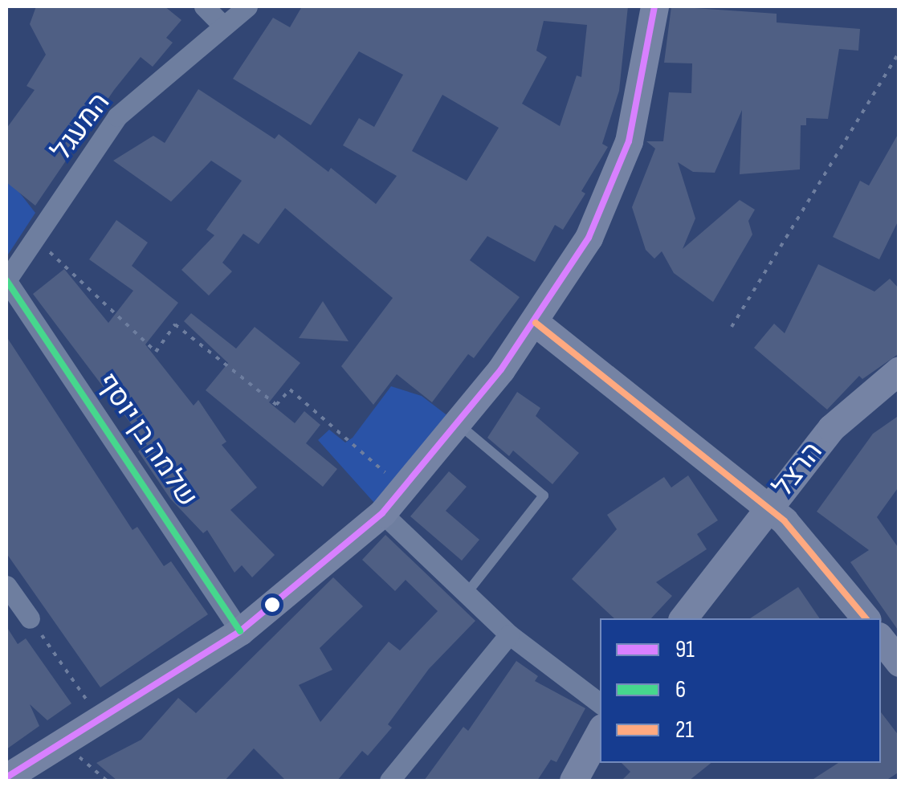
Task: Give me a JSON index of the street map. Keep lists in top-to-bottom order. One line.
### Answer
{"streets":{"street":["המעגל","שלמה בן יוסף","הרצל"]},"crossings":[["המעגל","שלמה בן יוסף"]],"lines":["transit line 91","transit line 6","transit line 21"],"legend":["91","6","21"]}
